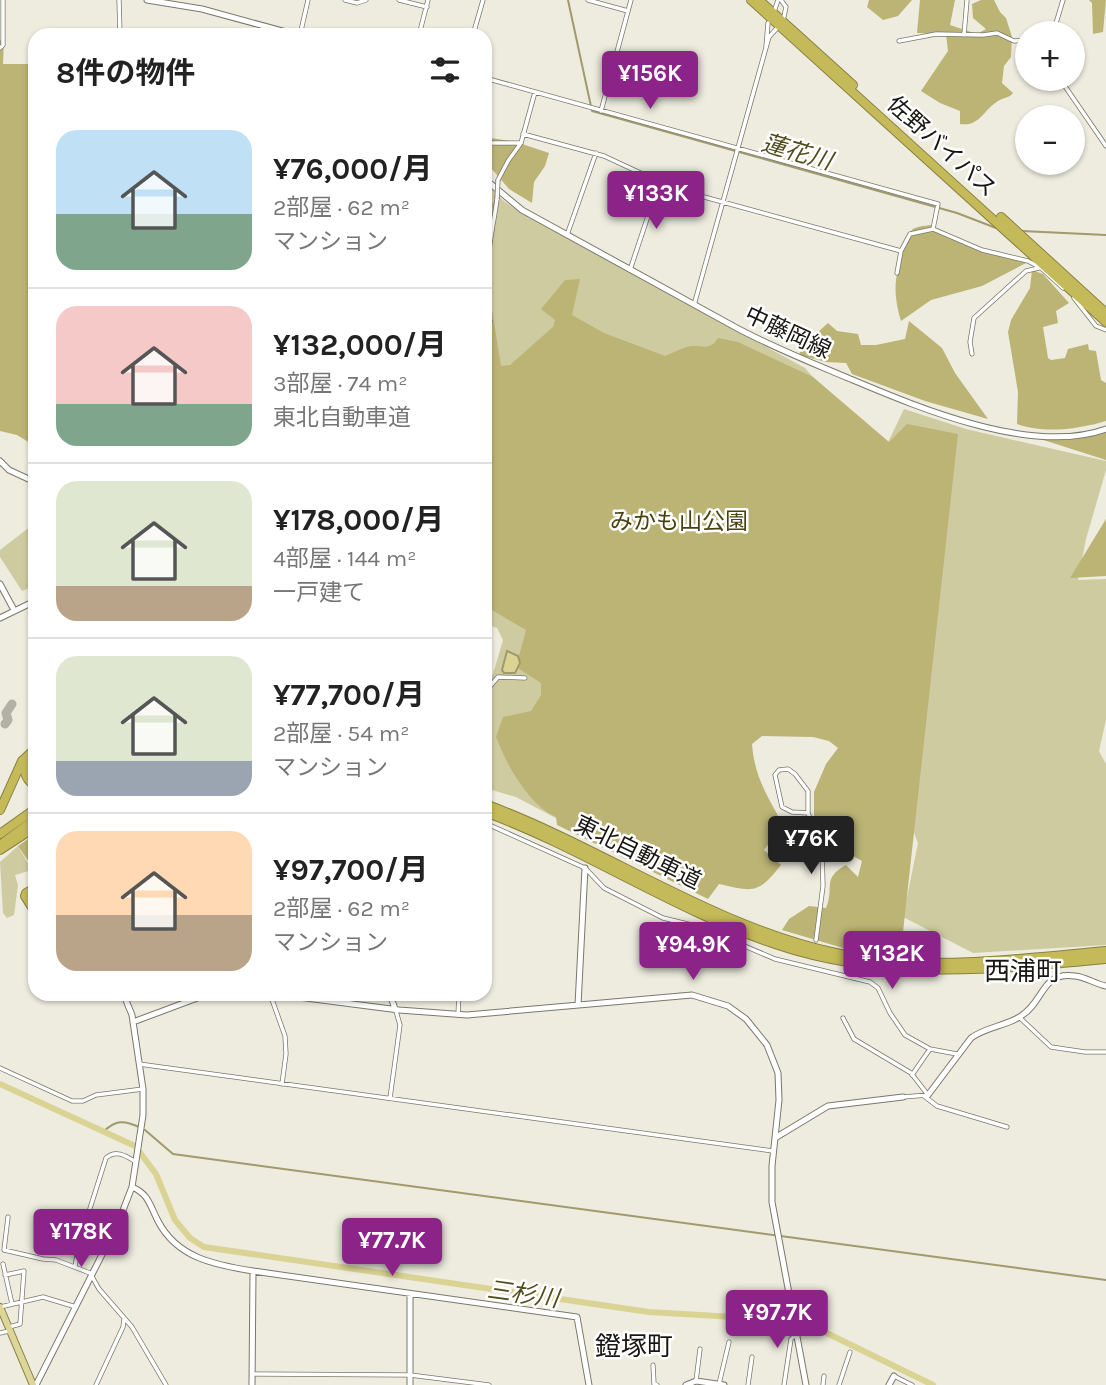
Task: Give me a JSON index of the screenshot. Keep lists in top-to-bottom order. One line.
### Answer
{"streets":{"highway":["佐野バイパス","東北自動車道"],"main road":["中藤岡線"]},"districts":["西浦町","鐙塚町"],"water":["蓮花川","三杉川"],"parks":["みかも山公園"],"page":{"map_buttons":["+","−"],"heading":"8件の物件","price":["¥156K","¥133K","¥76K","¥94.9K","¥132K","¥178K","¥77.7K","¥97.7K"],"list":[{"name":"¥76,000/月","note":"2部屋 · 62 m² · マンション"},{"name":"¥132,000/月","note":"3部屋 · 74 m² · 東北自動車道"},{"name":"¥178,000/月","note":"4部屋 · 144 m² · 一戸建て"},{"name":"¥77,700/月","note":"2部屋 · 54 m² · マンション"},{"name":"¥97,700/月","note":"2部屋 · 62 m² · マンション"}]}}
